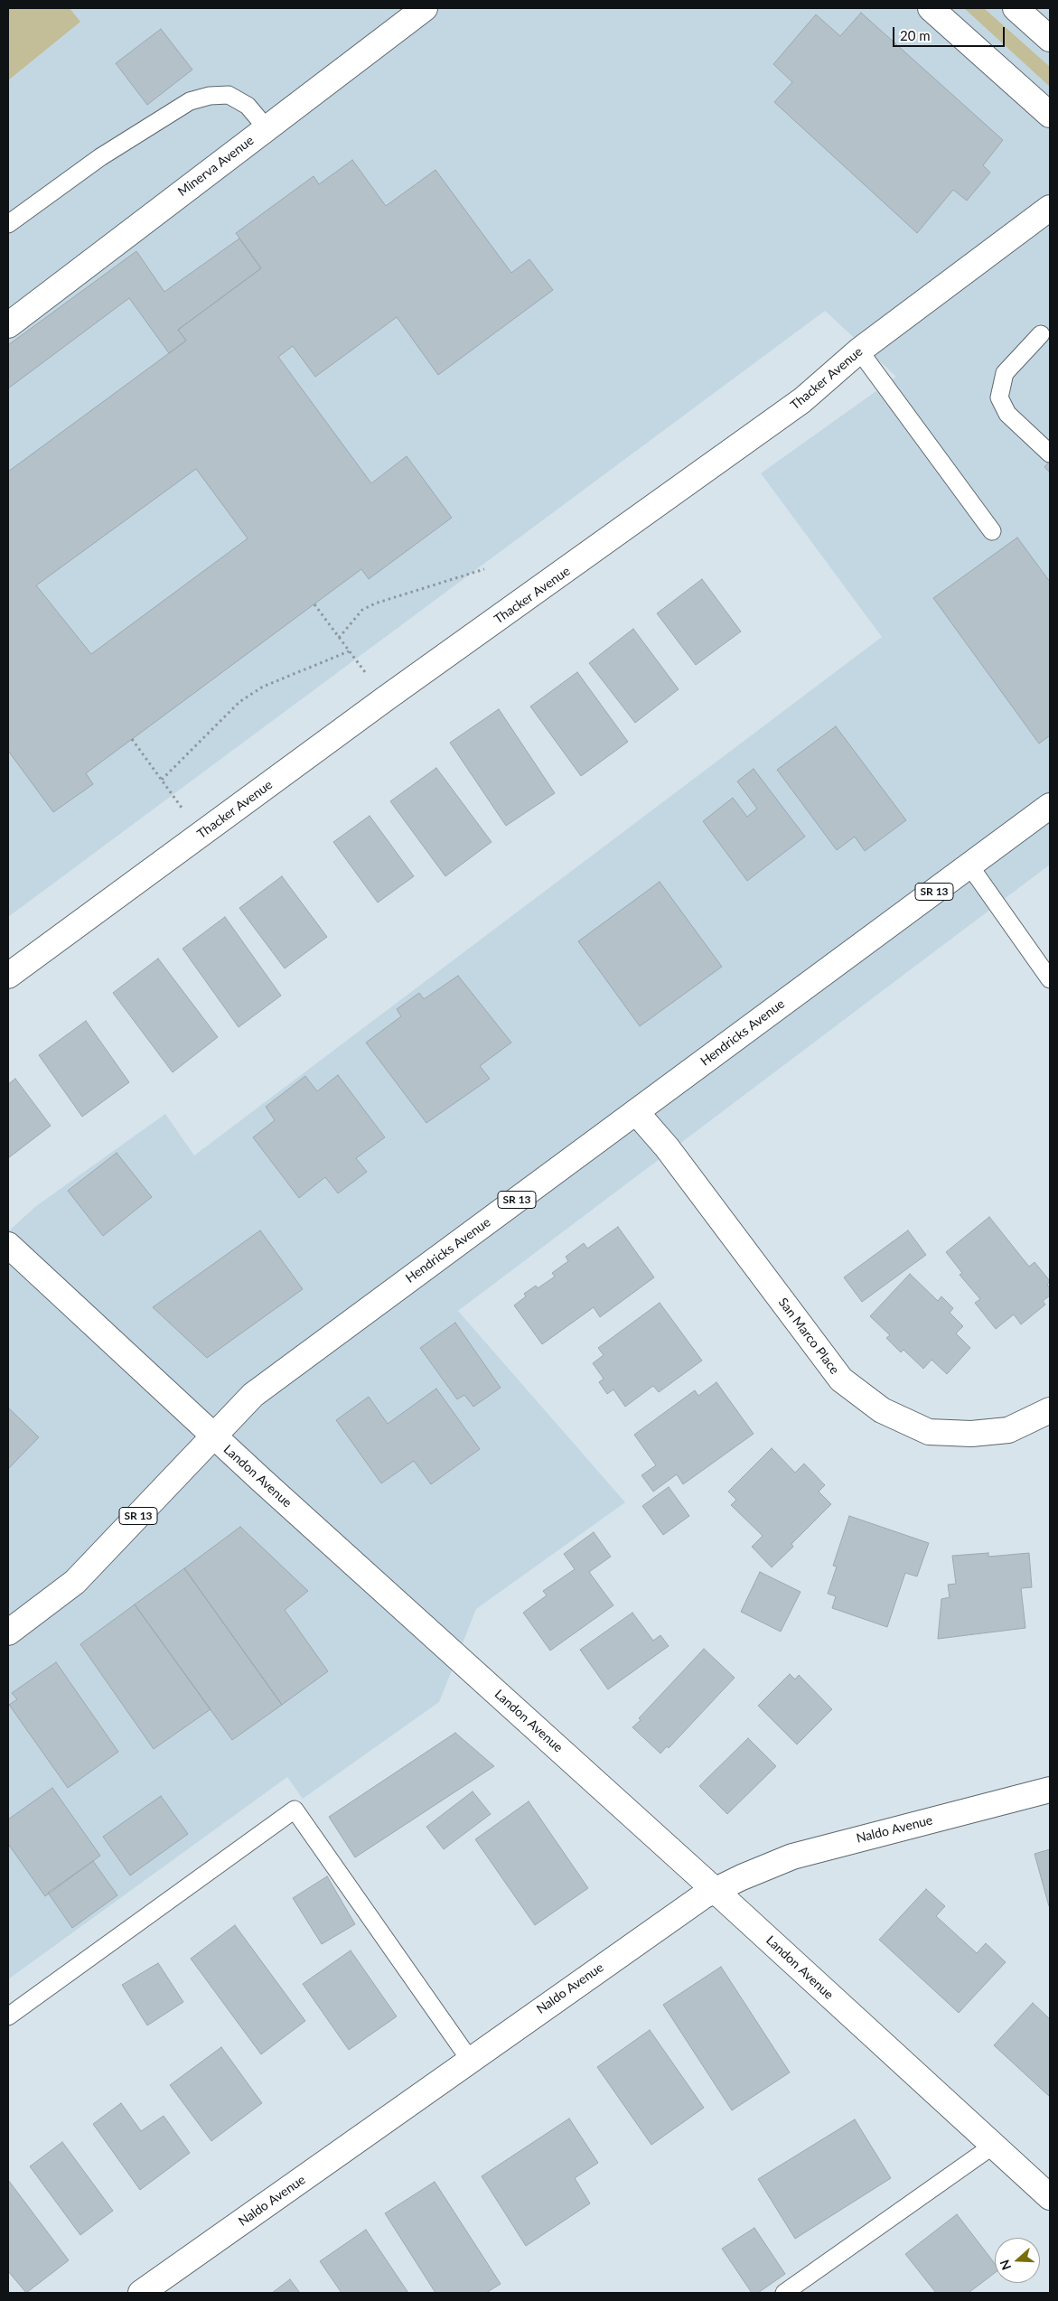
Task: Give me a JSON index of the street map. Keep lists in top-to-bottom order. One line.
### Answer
{"streets":{"street":["Minerva Avenue","Thacker Avenue","SR 13","Hendricks Avenue","San Marco Place","Landon Avenue","Naldo Avenue"]},"crossings":[["Hendricks Avenue","San Marco Place"],["Hendricks Avenue","Landon Avenue"],["Landon Avenue","Naldo Avenue"]],"scale_bar":"20 m","north":"left"}
